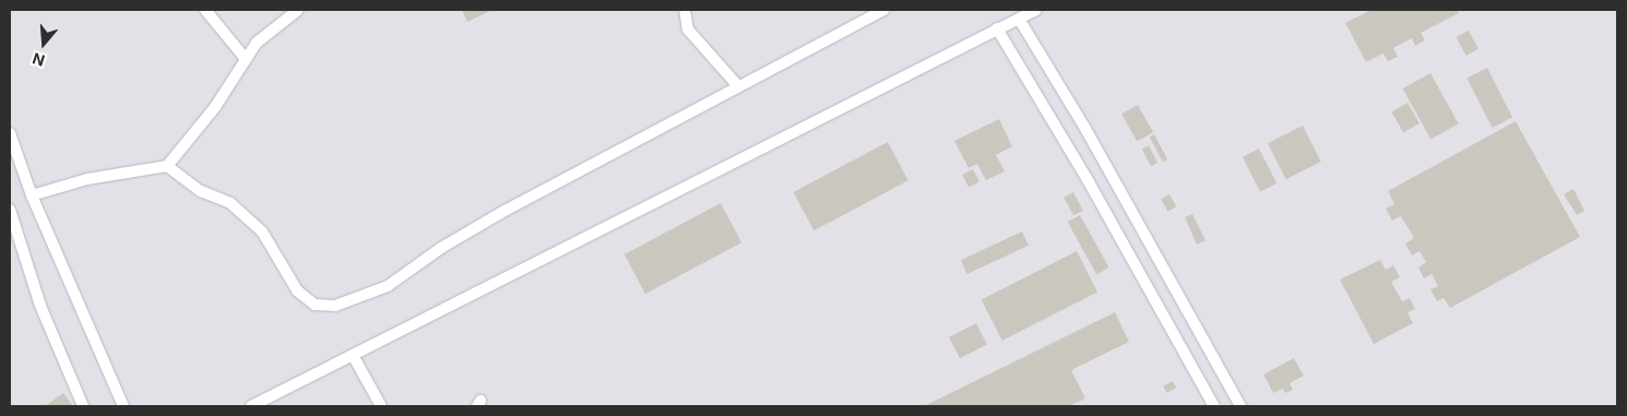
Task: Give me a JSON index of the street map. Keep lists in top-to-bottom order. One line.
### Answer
{"north":"bottom"}
